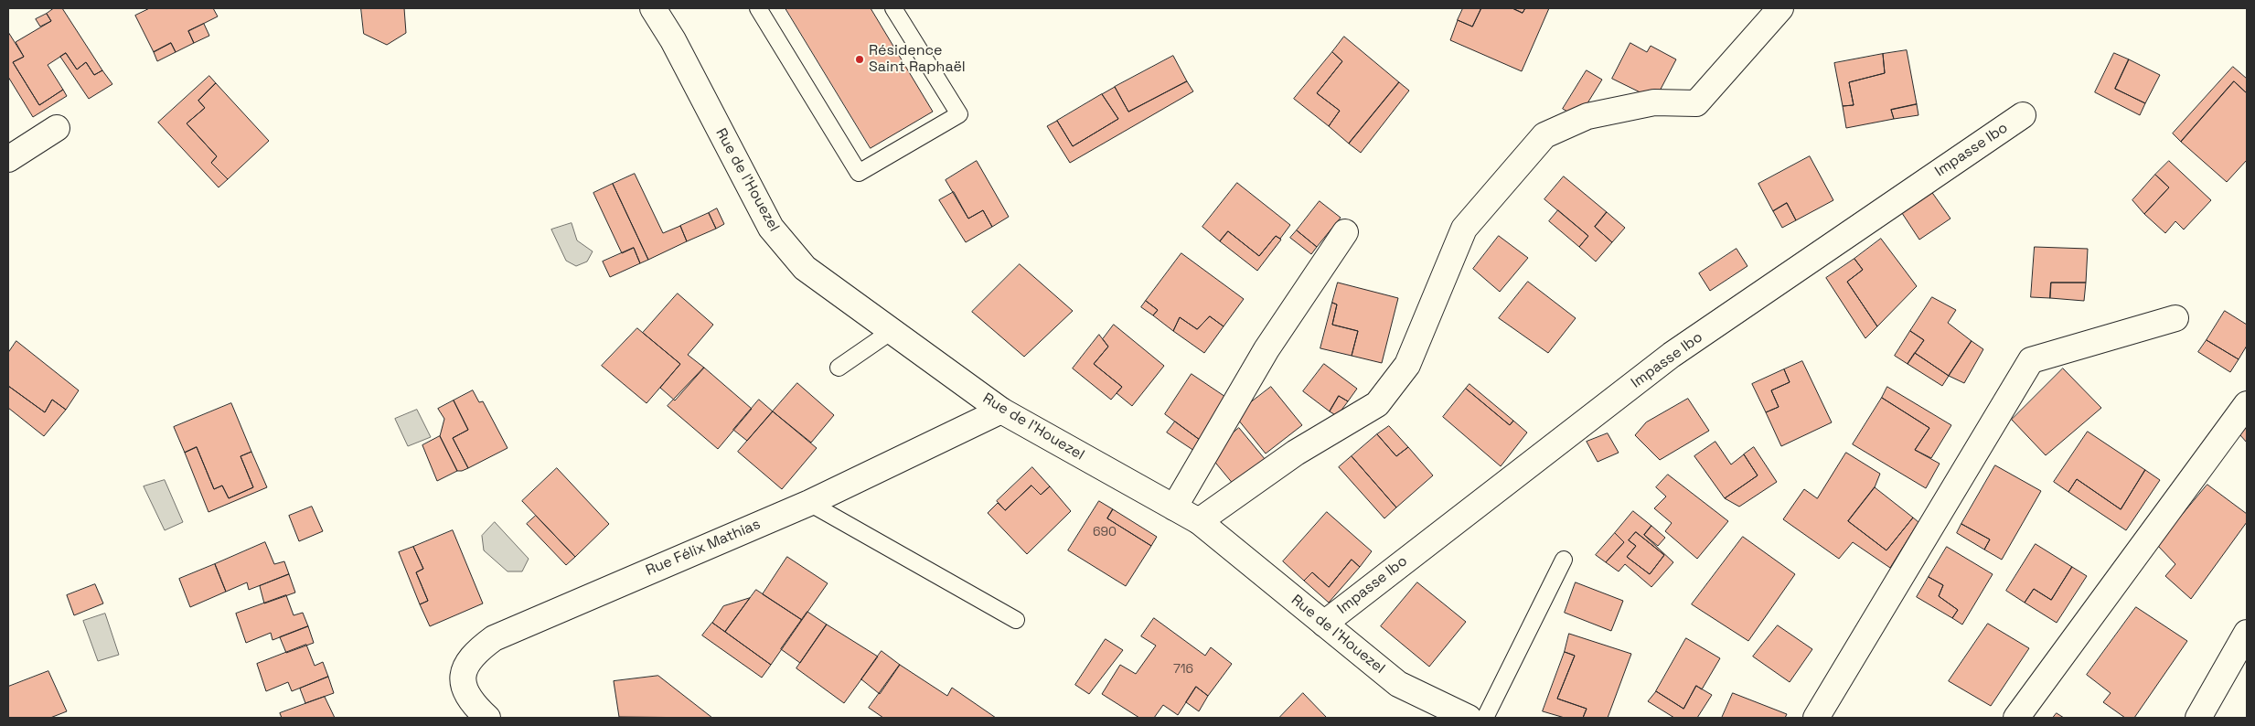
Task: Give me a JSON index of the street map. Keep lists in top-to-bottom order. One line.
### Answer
{"streets":{"street":["Impasse Ibo","Rue de l'Houezel","Rue Félix Mathias"]},"crossings":[["Impasse Ibo","Rue de l'Houezel"],["Rue de l'Houezel","Rue Félix Mathias"]],"places":["Résidence Saint Raphaël"],"house_numbers":["690","716"]}
